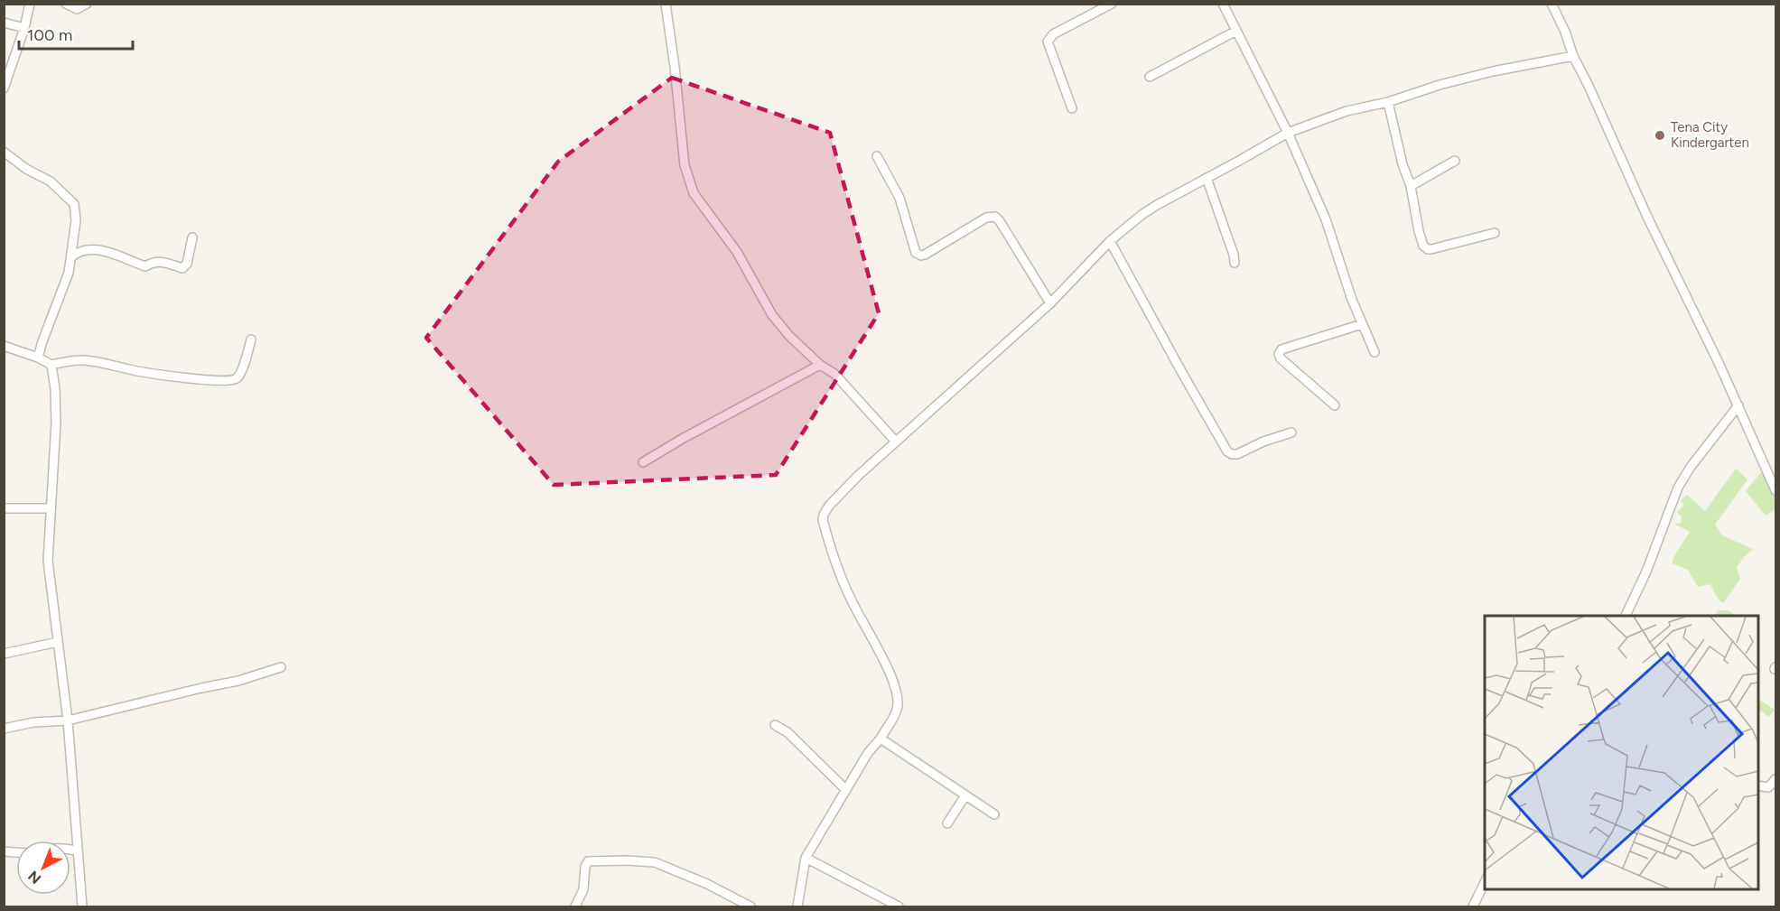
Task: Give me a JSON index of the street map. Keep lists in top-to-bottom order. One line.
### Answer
{"places":["Tena City Kindergarten"],"scale_bar":"100 m","north":"bottom left"}
